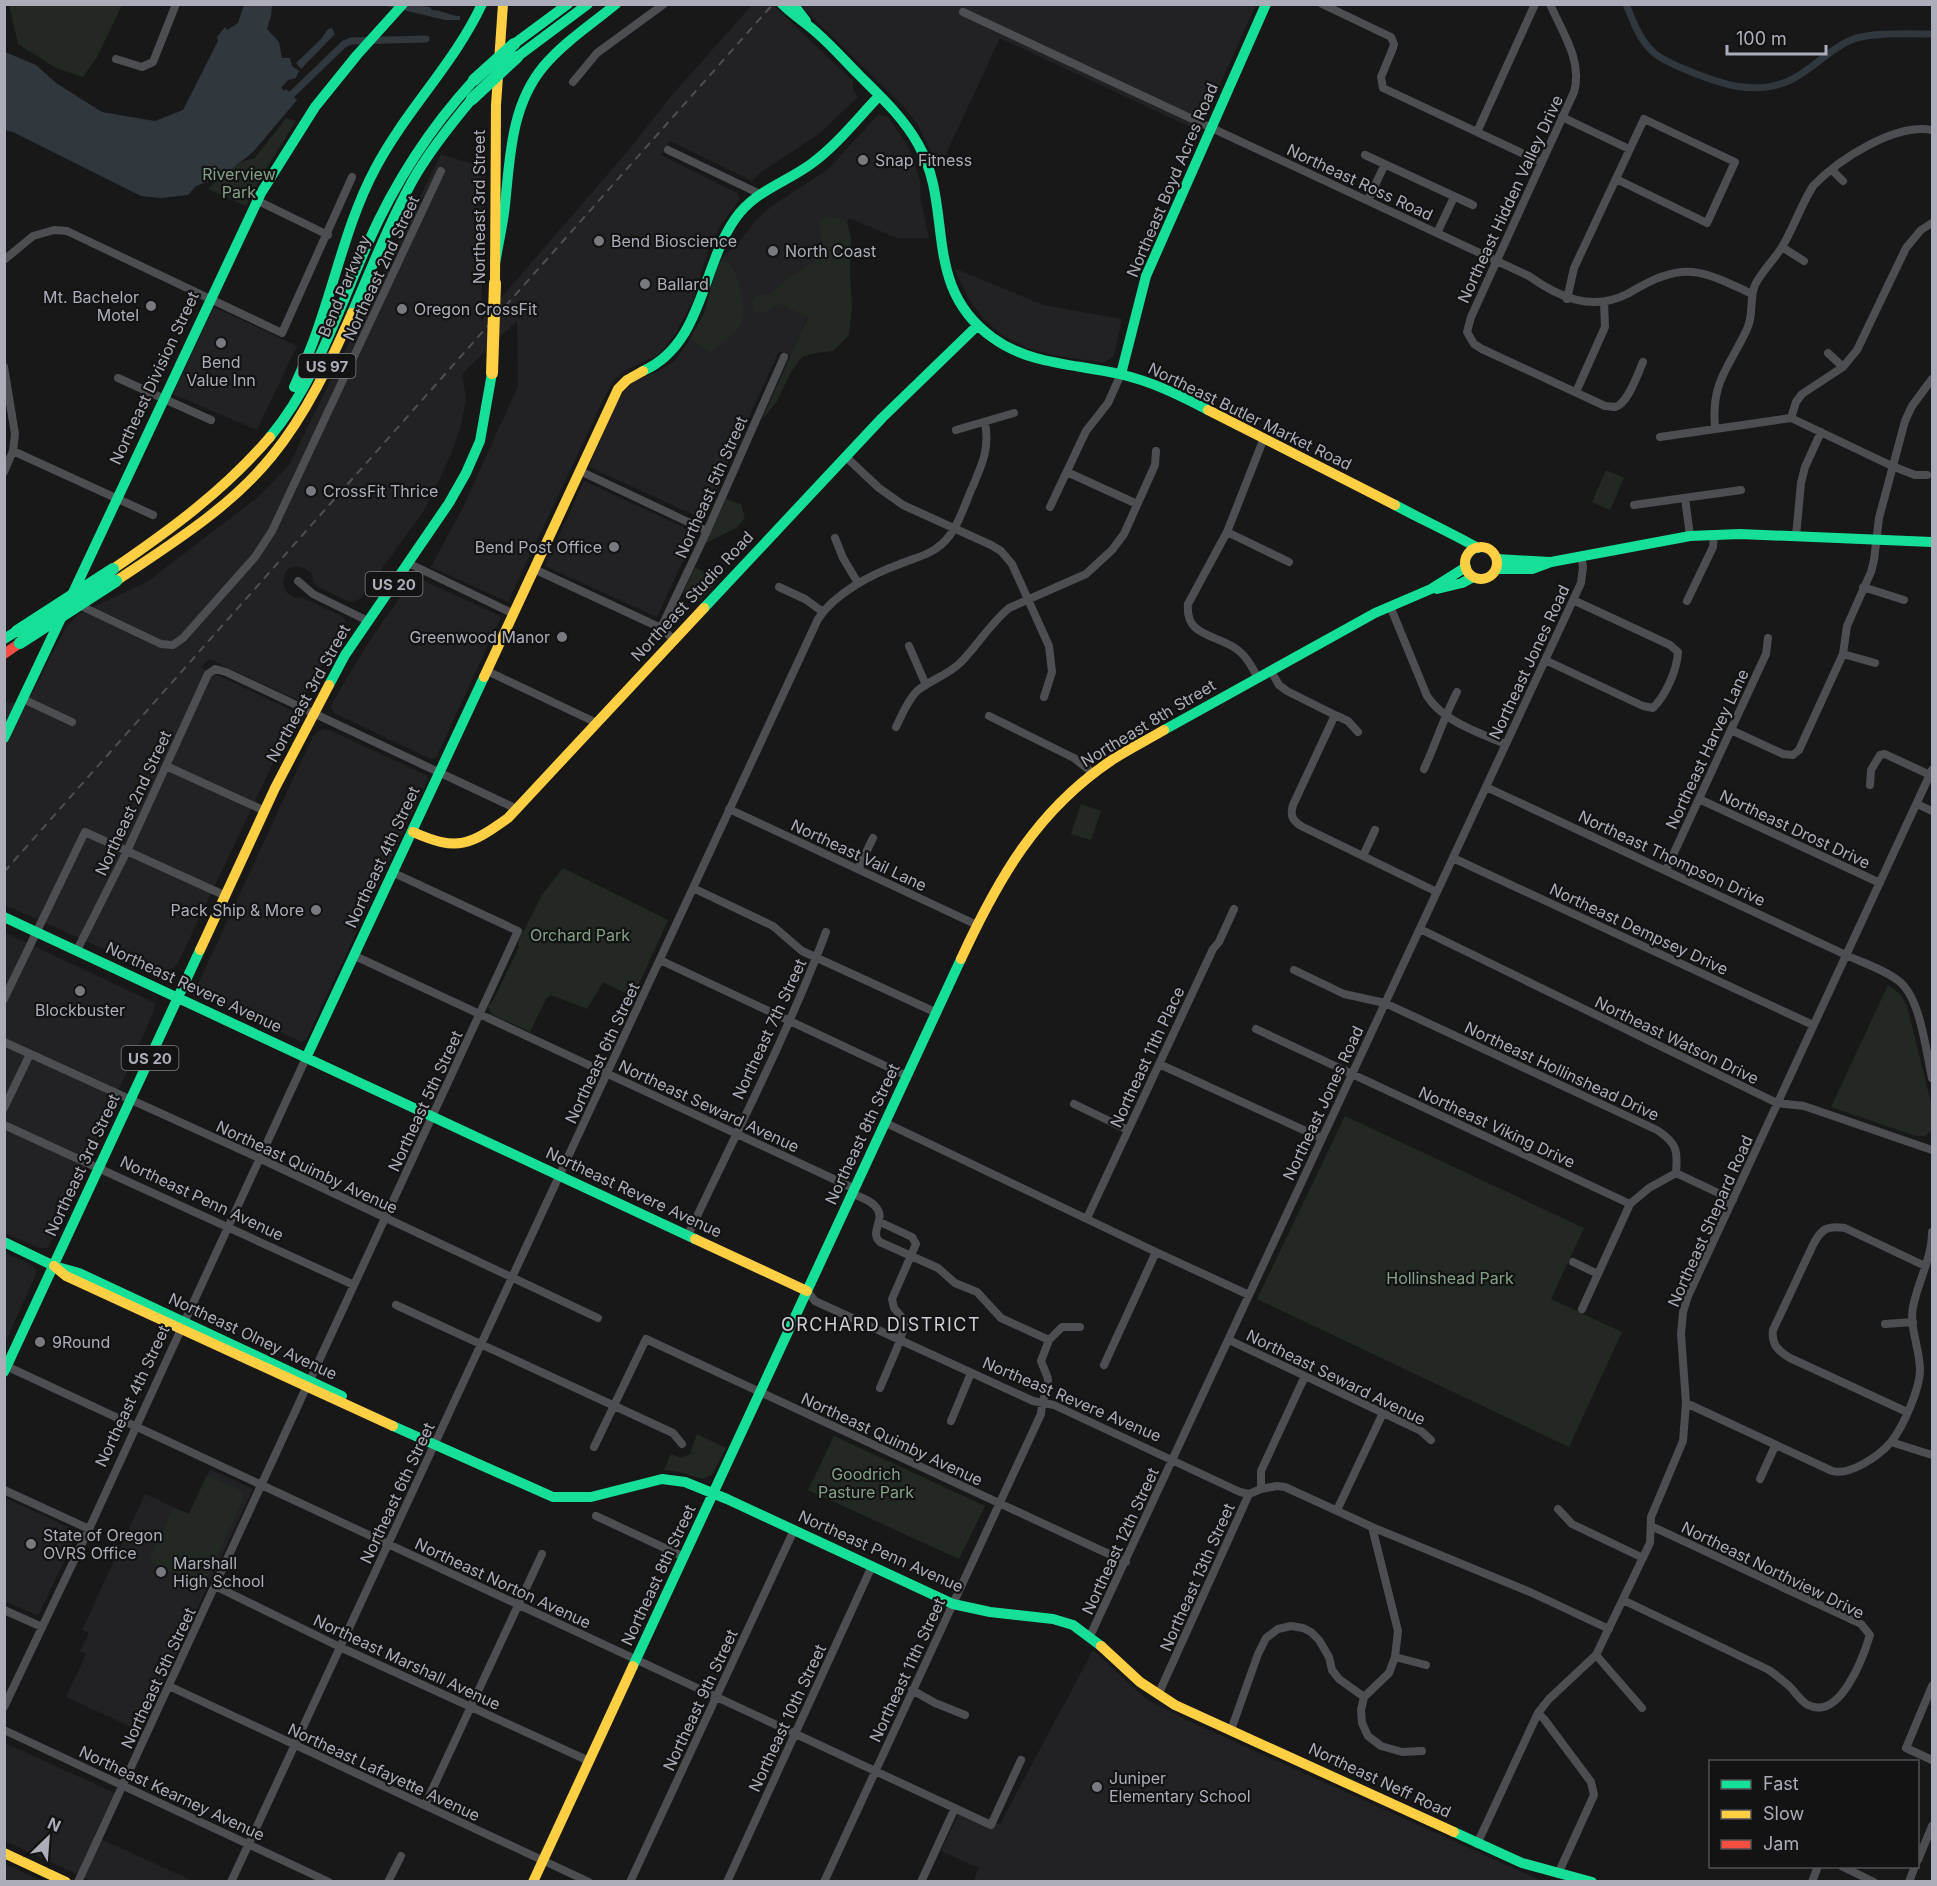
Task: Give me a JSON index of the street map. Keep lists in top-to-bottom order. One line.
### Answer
{"streets":{"main road":["Northeast Boyd Acres Road","Northeast 3rd Street","Bend Parkway","US 97","Northeast Division Street","Northeast Butler Market Road","US 20","Northeast Studio Road","Northeast 8th Street","Northeast 4th Street","Northeast Revere Avenue","Northeast Penn Avenue","Northeast Olney Avenue","Northeast Neff Road"],"street":["Northeast Ross Road","Northeast Hidden Valley Drive","Northeast 2nd Street","Northeast 5th Street","Northeast Jones Road","Northeast Harvey Lane","Northeast Drost Drive","Northeast Vail Lane","Northeast Thompson Drive","Northeast Dempsey Drive","Northeast 7th Street","Northeast Watson Drive","Northeast 6th Street","Northeast 11th Place","Northeast Hollinshead Drive","Northeast Seward Avenue","Northeast Viking Drive","Northeast Quimby Avenue","Northeast Shepard Road","Northeast 12th Street","Northeast Northview Drive","Northeast 13th Street","Northeast Norton Avenue","Northeast Marshall Avenue","Northeast 11th Street","Northeast 9th Street","Northeast 10th Street","Northeast Lafayette Avenue","Northeast Kearney Avenue"]},"crossings":[["Northeast Boyd Acres Road","Northeast Ross Road"],["Northeast Boyd Acres Road","Northeast Butler Market Road"],["Northeast Ross Road","Northeast Hidden Valley Drive"],["Northeast 3rd Street","Northeast 2nd Street"],["Northeast 3rd Street","Northeast Revere Avenue"],["Northeast 3rd Street","Northeast Quimby Avenue"],["Northeast 3rd Street","Northeast Penn Avenue"],["Northeast 3rd Street","Northeast Olney Avenue"],["Northeast 3rd Street","Northeast Norton Avenue"],["Northeast 2nd Street","Northeast Division Street"],["Northeast 2nd Street","Northeast Revere Avenue"],["Northeast Butler Market Road","Northeast Studio Road"],["Northeast Butler Market Road","Northeast 8th Street"],["Northeast Butler Market Road","Northeast 4th Street"],["Northeast 5th Street","Northeast 4th Street"],["Northeast 5th Street","Northeast Revere Avenue"],["Northeast 5th Street","Northeast Seward Avenue"],["Northeast 5th Street","Northeast Quimby Avenue"],["Northeast 5th Street","Northeast Penn Avenue"],["Northeast 5th Street","Northeast Olney Avenue"],["Northeast 5th Street","Northeast Norton Avenue"],["Northeast 5th Street","Northeast Marshall Avenue"],["Northeast 5th Street","Northeast Lafayette Avenue"],["Northeast 5th Street","Northeast Kearney Avenue"],["Northeast Studio Road","Northeast 4th Street"],["Northeast Jones Road","Northeast Thompson Drive"],["Northeast Jones Road","Northeast Dempsey Drive"],["Northeast Jones Road","Northeast Watson Drive"],["Northeast Jones Road","Northeast Hollinshead Drive"],["Northeast Jones Road","Northeast Viking Drive"],["Northeast Jones Road","Northeast 12th Street"],["Northeast 8th Street","Northeast Vail Lane"],["Northeast 8th Street","Northeast Revere Avenue"],["Northeast 8th Street","Northeast Seward Avenue"],["Northeast 8th Street","Northeast Quimby Avenue"],["Northeast 8th Street","Northeast Penn Avenue"],["Northeast 8th Street","Northeast Olney Avenue"],["Northeast 8th Street","Northeast Norton Avenue"],["Northeast 8th Street","Northeast Marshall Avenue"],["Northeast 8th Street","Northeast Lafayette Avenue"],["Northeast Harvey Lane","Northeast Drost Drive"],["Northeast Harvey Lane","Northeast Thompson Drive"],["Northeast Drost Drive","Northeast Shepard Road"],["Northeast Vail Lane","Northeast 6th Street"],["Northeast 4th Street","Northeast Revere Avenue"],["Northeast 4th Street","Northeast Seward Avenue"],["Northeast 4th Street","Northeast Quimby Avenue"],["Northeast 4th Street","Northeast Penn Avenue"],["Northeast 4th Street","Northeast Olney Avenue"],["Northeast 4th Street","Northeast Norton Avenue"],["Northeast Thompson Drive","Northeast Shepard Road"],["Northeast Dempsey Drive","Northeast Shepard Road"],["Northeast Revere Avenue","Northeast 7th Street"],["Northeast Revere Avenue","Northeast 6th Street"],["Northeast Revere Avenue","Northeast 12th Street"],["Northeast Revere Avenue","Northeast 13th Street"],["Northeast Revere Avenue","Northeast 11th Street"],["Northeast 7th Street","Northeast Seward Avenue"],["Northeast Watson Drive","Northeast Shepard Road"],["Northeast 6th Street","Northeast Seward Avenue"],["Northeast 6th Street","Northeast Quimby Avenue"],["Northeast 6th Street","Northeast Olney Avenue"],["Northeast 6th Street","Northeast Norton Avenue"],["Northeast 6th Street","Northeast Marshall Avenue"],["Northeast 6th Street","Northeast Lafayette Avenue"],["Northeast 6th Street","Northeast Kearney Avenue"],["Northeast Seward Avenue","Northeast 12th Street"],["Northeast Quimby Avenue","Northeast 12th Street"],["Northeast Quimby Avenue","Northeast 11th Street"],["Northeast Penn Avenue","Northeast Olney Avenue"],["Northeast Penn Avenue","Northeast 12th Street"],["Northeast Penn Avenue","Northeast 13th Street"],["Northeast Penn Avenue","Northeast 11th Street"],["Northeast Penn Avenue","Northeast 9th Street"],["Northeast Penn Avenue","Northeast 10th Street"],["Northeast Penn Avenue","Northeast Neff Road"],["Northeast Shepard Road","Northeast Northview Drive"],["Northeast Shepard Road","Northeast Neff Road"],["Northeast 13th Street","Northeast Neff Road"],["Northeast Norton Avenue","Northeast 11th Street"],["Northeast Norton Avenue","Northeast 9th Street"],["Northeast Norton Avenue","Northeast 10th Street"]],"districts":["ORCHARD DISTRICT"],"parks":["Riverview Park","Orchard Park","Hollinshead Park","Goodrich Pasture Park"],"places":["Snap Fitness","Bend Bioscience","North Coast","Ballard","Mt. Bachelor Motel","Oregon CrossFit","Bend Value Inn","CrossFit Thrice","Bend Post Office","Greenwood Manor","Pack Ship & More","Blockbuster","9Round","State of Oregon OVRS Office","Marshall High School","Juniper Elementary School"],"legend":["Fast","Slow","Jam"],"scale_bar":"100 m","north":"top right"}
